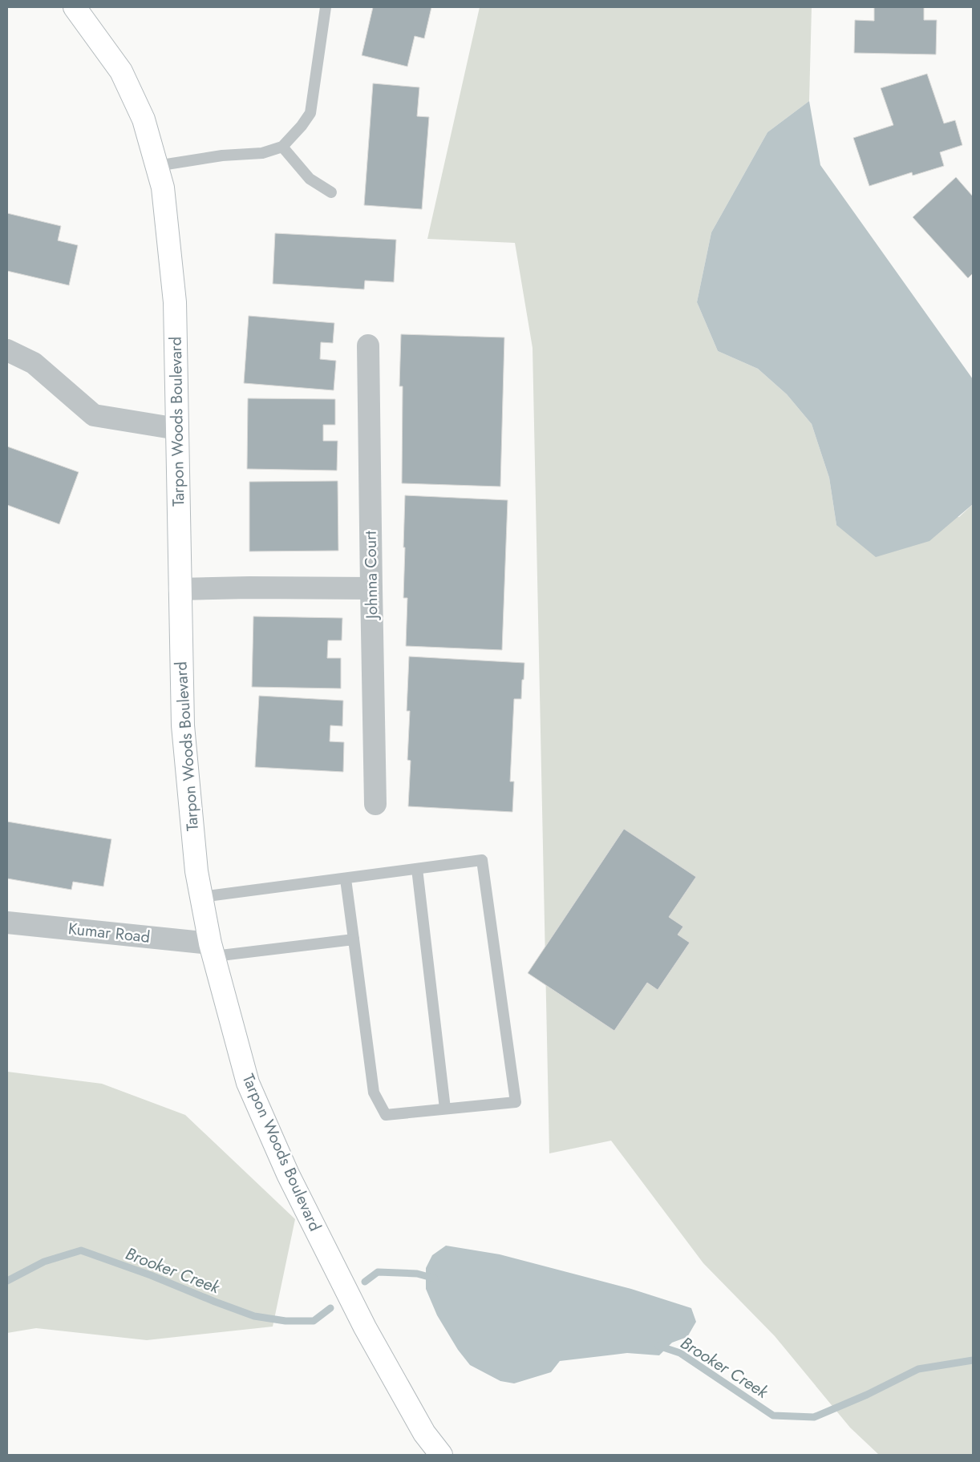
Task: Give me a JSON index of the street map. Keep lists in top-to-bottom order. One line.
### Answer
{"streets":{"street":["Tarpon Woods Boulevard","Johnna Court","Kumar Road"]},"crossings":[["Tarpon Woods Boulevard","Kumar Road"]],"water":["Brooker Creek"]}
